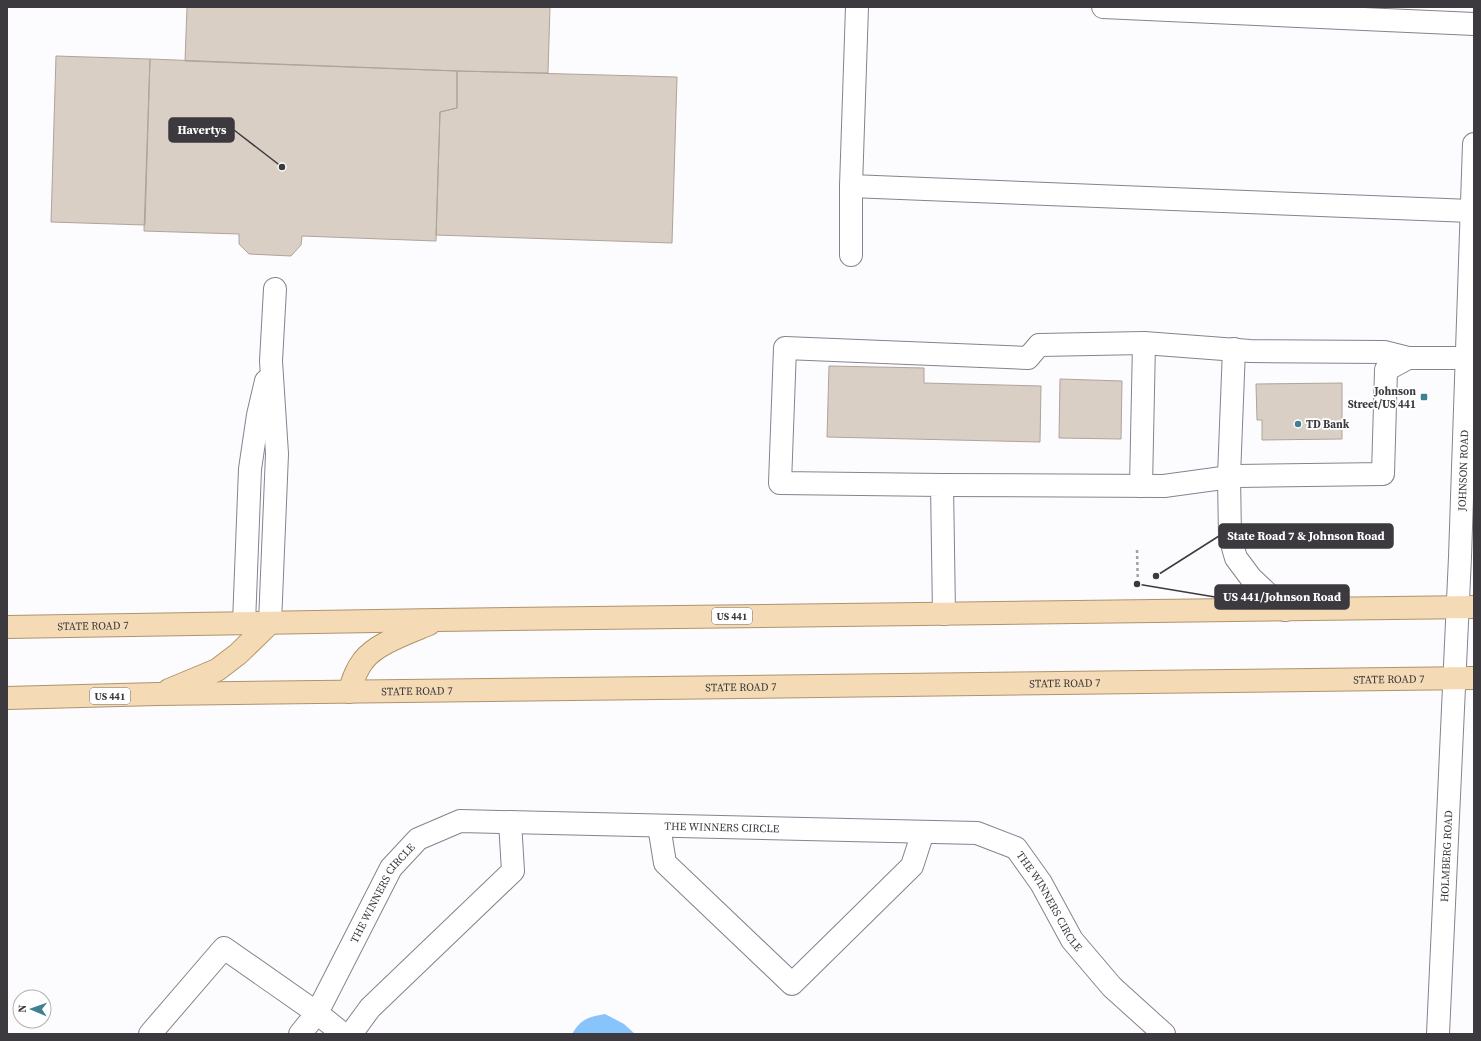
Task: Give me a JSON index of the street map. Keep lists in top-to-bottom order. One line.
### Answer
{"streets":{"main road":["US 441","STATE ROAD 7"],"street":["JOHNSON ROAD","THE WINNERS CIRCLE","HOLMBERG ROAD"]},"crossings":[["JOHNSON ROAD","STATE ROAD 7"],["JOHNSON ROAD","HOLMBERG ROAD"],["STATE ROAD 7","HOLMBERG ROAD"]],"places":{"other":["Havertys","TD Bank","State Road 7 & Johnson Road","US 441/Johnson Road"],"transit":["Johnson Street/US 441"]},"north":"left"}
